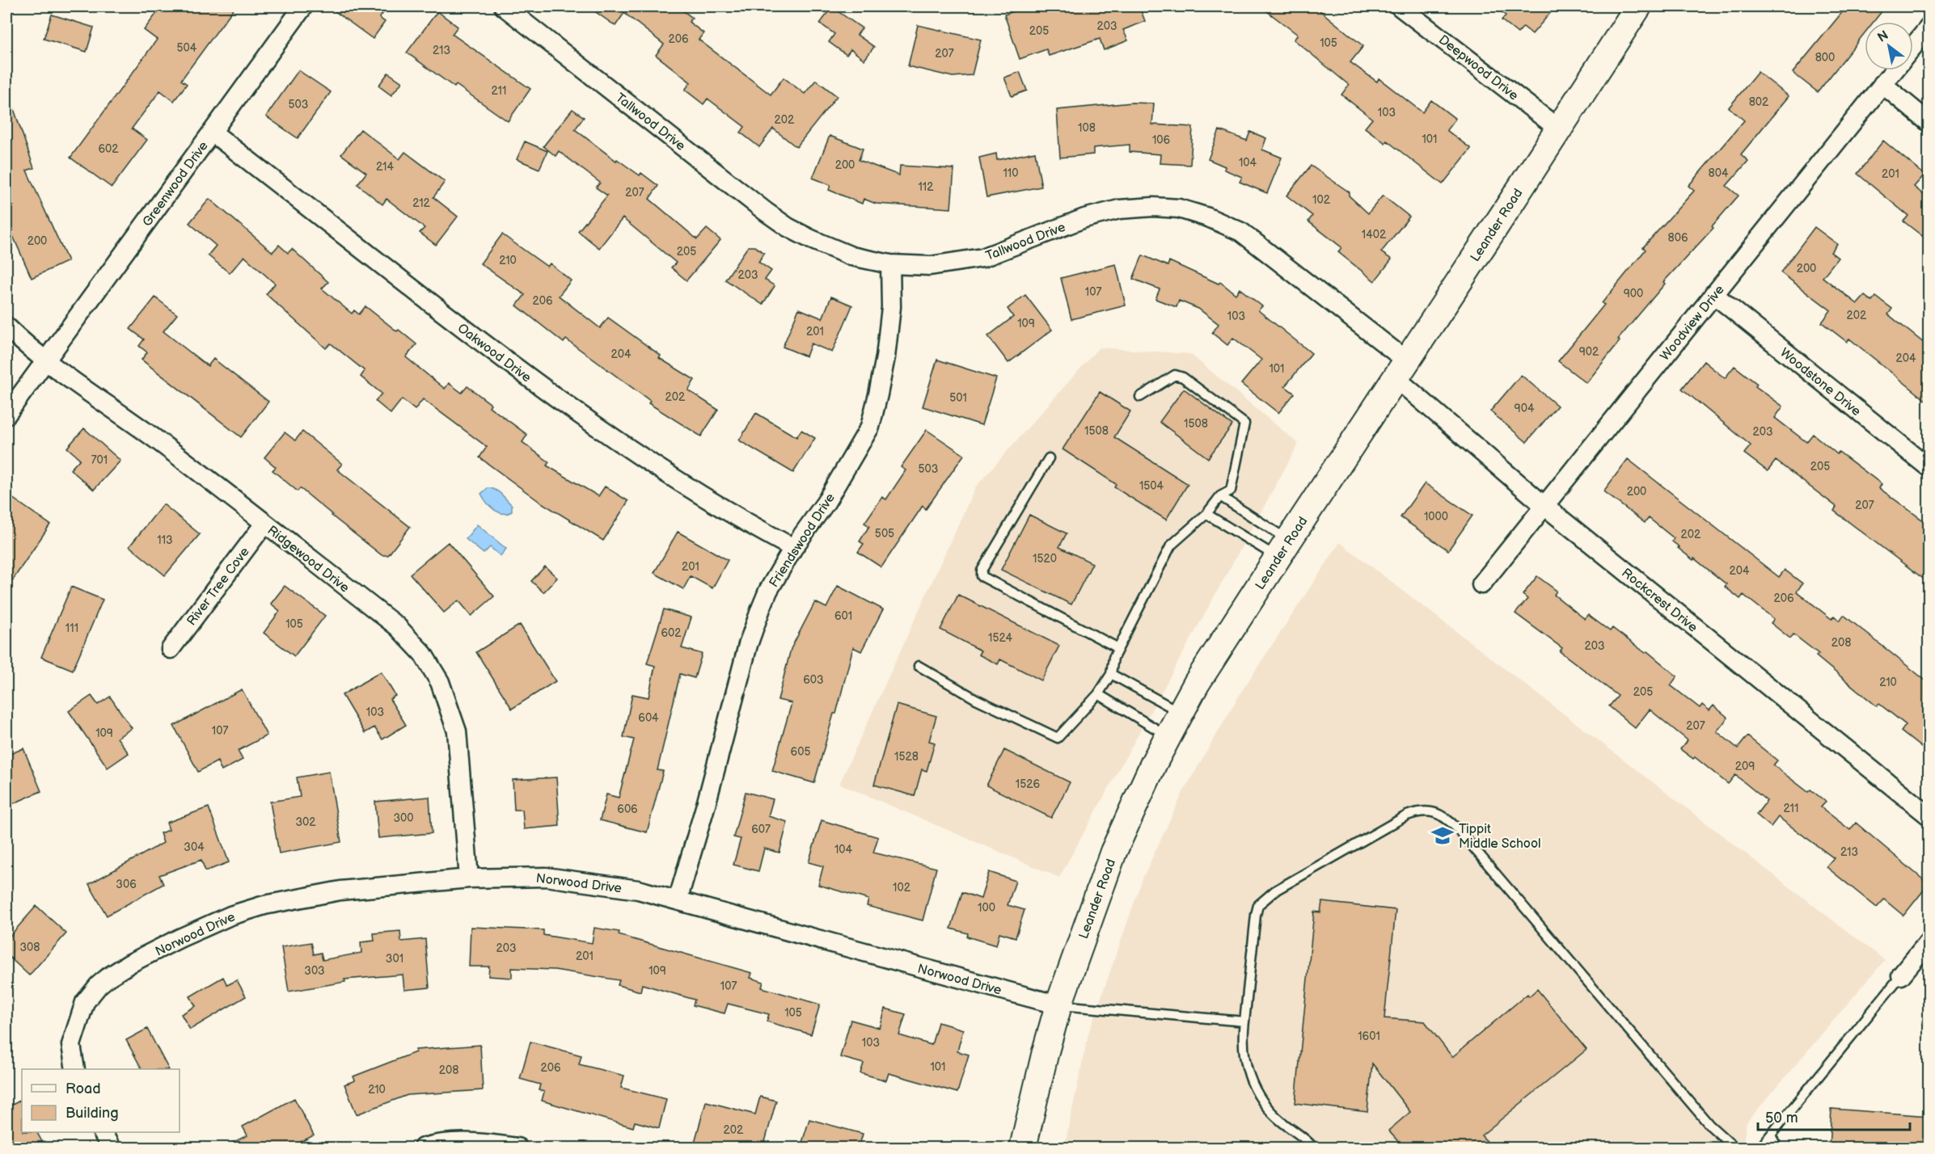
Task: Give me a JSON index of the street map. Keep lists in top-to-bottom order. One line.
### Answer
{"streets":{"main road":["Leander Road"],"street":["Deepwood Drive","Tallwood Drive","Greenwood Drive","Woodview Drive","Oakwood Drive","Woodstone Drive","Friendswood Drive","Ridgewood Drive","River Tree Cove","Rockcrest Drive","Norwood Drive"]},"crossings":[["Deepwood Drive","Leander Road"],["Tallwood Drive","Leander Road"],["Tallwood Drive","Friendswood Drive"],["Tallwood Drive","Rockcrest Drive"],["Greenwood Drive","Oakwood Drive"],["Greenwood Drive","Ridgewood Drive"],["Leander Road","Rockcrest Drive"],["Leander Road","Norwood Drive"],["Woodview Drive","Woodstone Drive"],["Woodview Drive","Rockcrest Drive"],["Oakwood Drive","Friendswood Drive"],["Friendswood Drive","Norwood Drive"],["Ridgewood Drive","River Tree Cove"],["Ridgewood Drive","Norwood Drive"]],"places":{"school or university":["Tippit Middle School"]},"house_numbers":["203","205","206","105","504","213","207","800","211","802","503","103","202","108","101","106","602","104","200","214","110","804","201","112","207","102","212","1402","806","200","205","210","200","203","107","900","206","202","103","109","201","902","204","204","101","202","501","904","1508","1508","203","701","205","503","1504","200","207","1000","505","202","113","1520","201","204","206","601","105","111","602","1524","208","203","603","210","205","103","604","207","107","109","605","1528","209","1526","211","606","300","302","607","304","104","213","306","102","100","308","203","201","301","303","109","107","105","1601","103","101","206","208","210","202"],"legend":["Road","Building"],"scale_bar":"50 m","north":"top left"}
